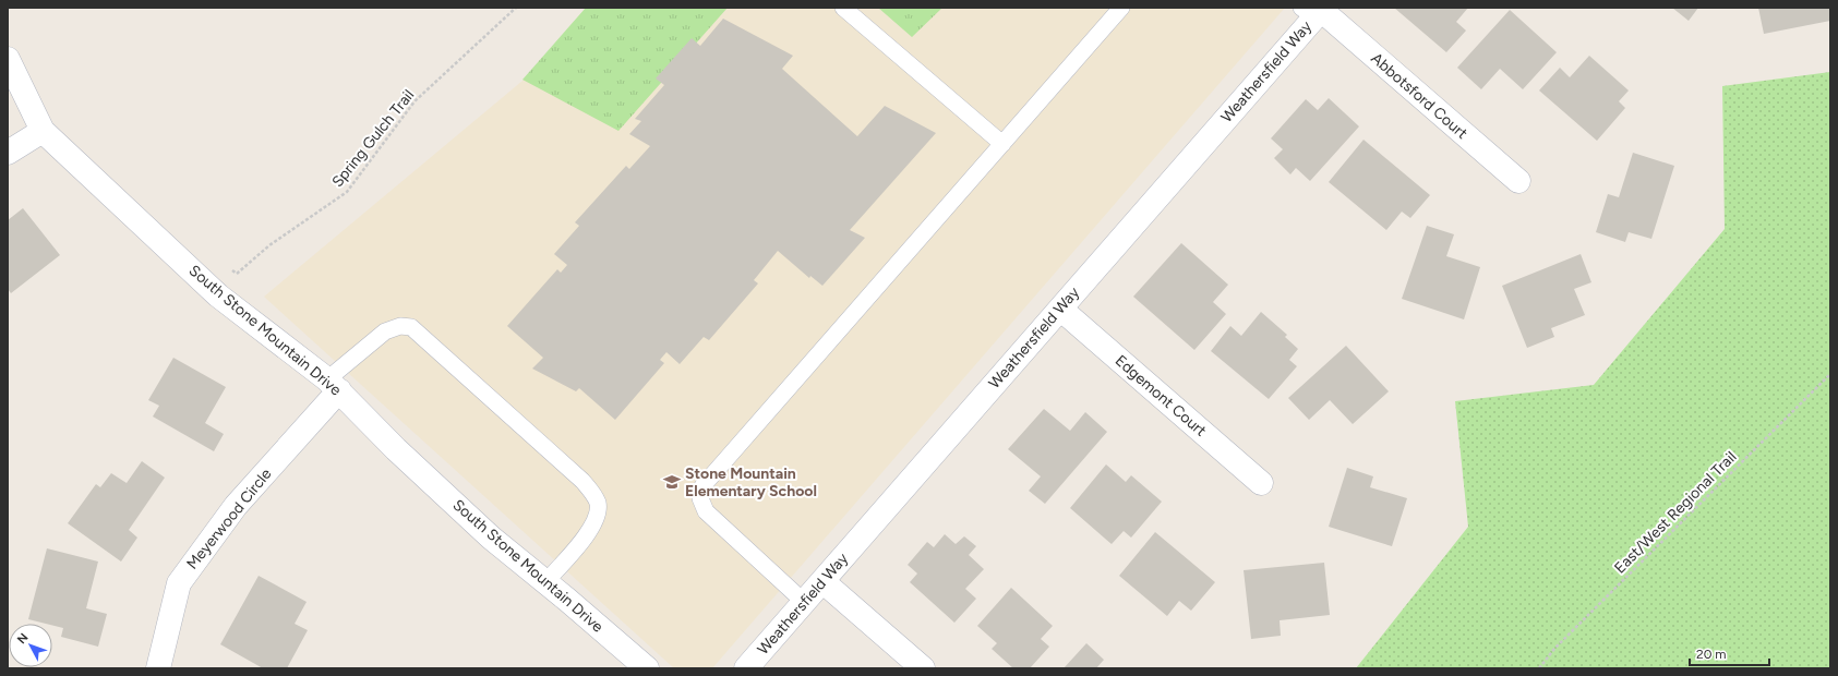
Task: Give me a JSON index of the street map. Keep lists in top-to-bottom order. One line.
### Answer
{"streets":{"street":["Weathersfield Way","Abbotsford Court","South Stone Mountain Drive","Edgemont Court","Meyerwood Circle"],"path":["Spring Gulch Trail","East/West Regional Trail"]},"crossings":[["Weathersfield Way","Abbotsford Court"],["Weathersfield Way","Edgemont Court"],["South Stone Mountain Drive","Meyerwood Circle"]],"places":{"school or university":["Stone Mountain Elementary School"]},"scale_bar":"20 m","north":"top left"}
